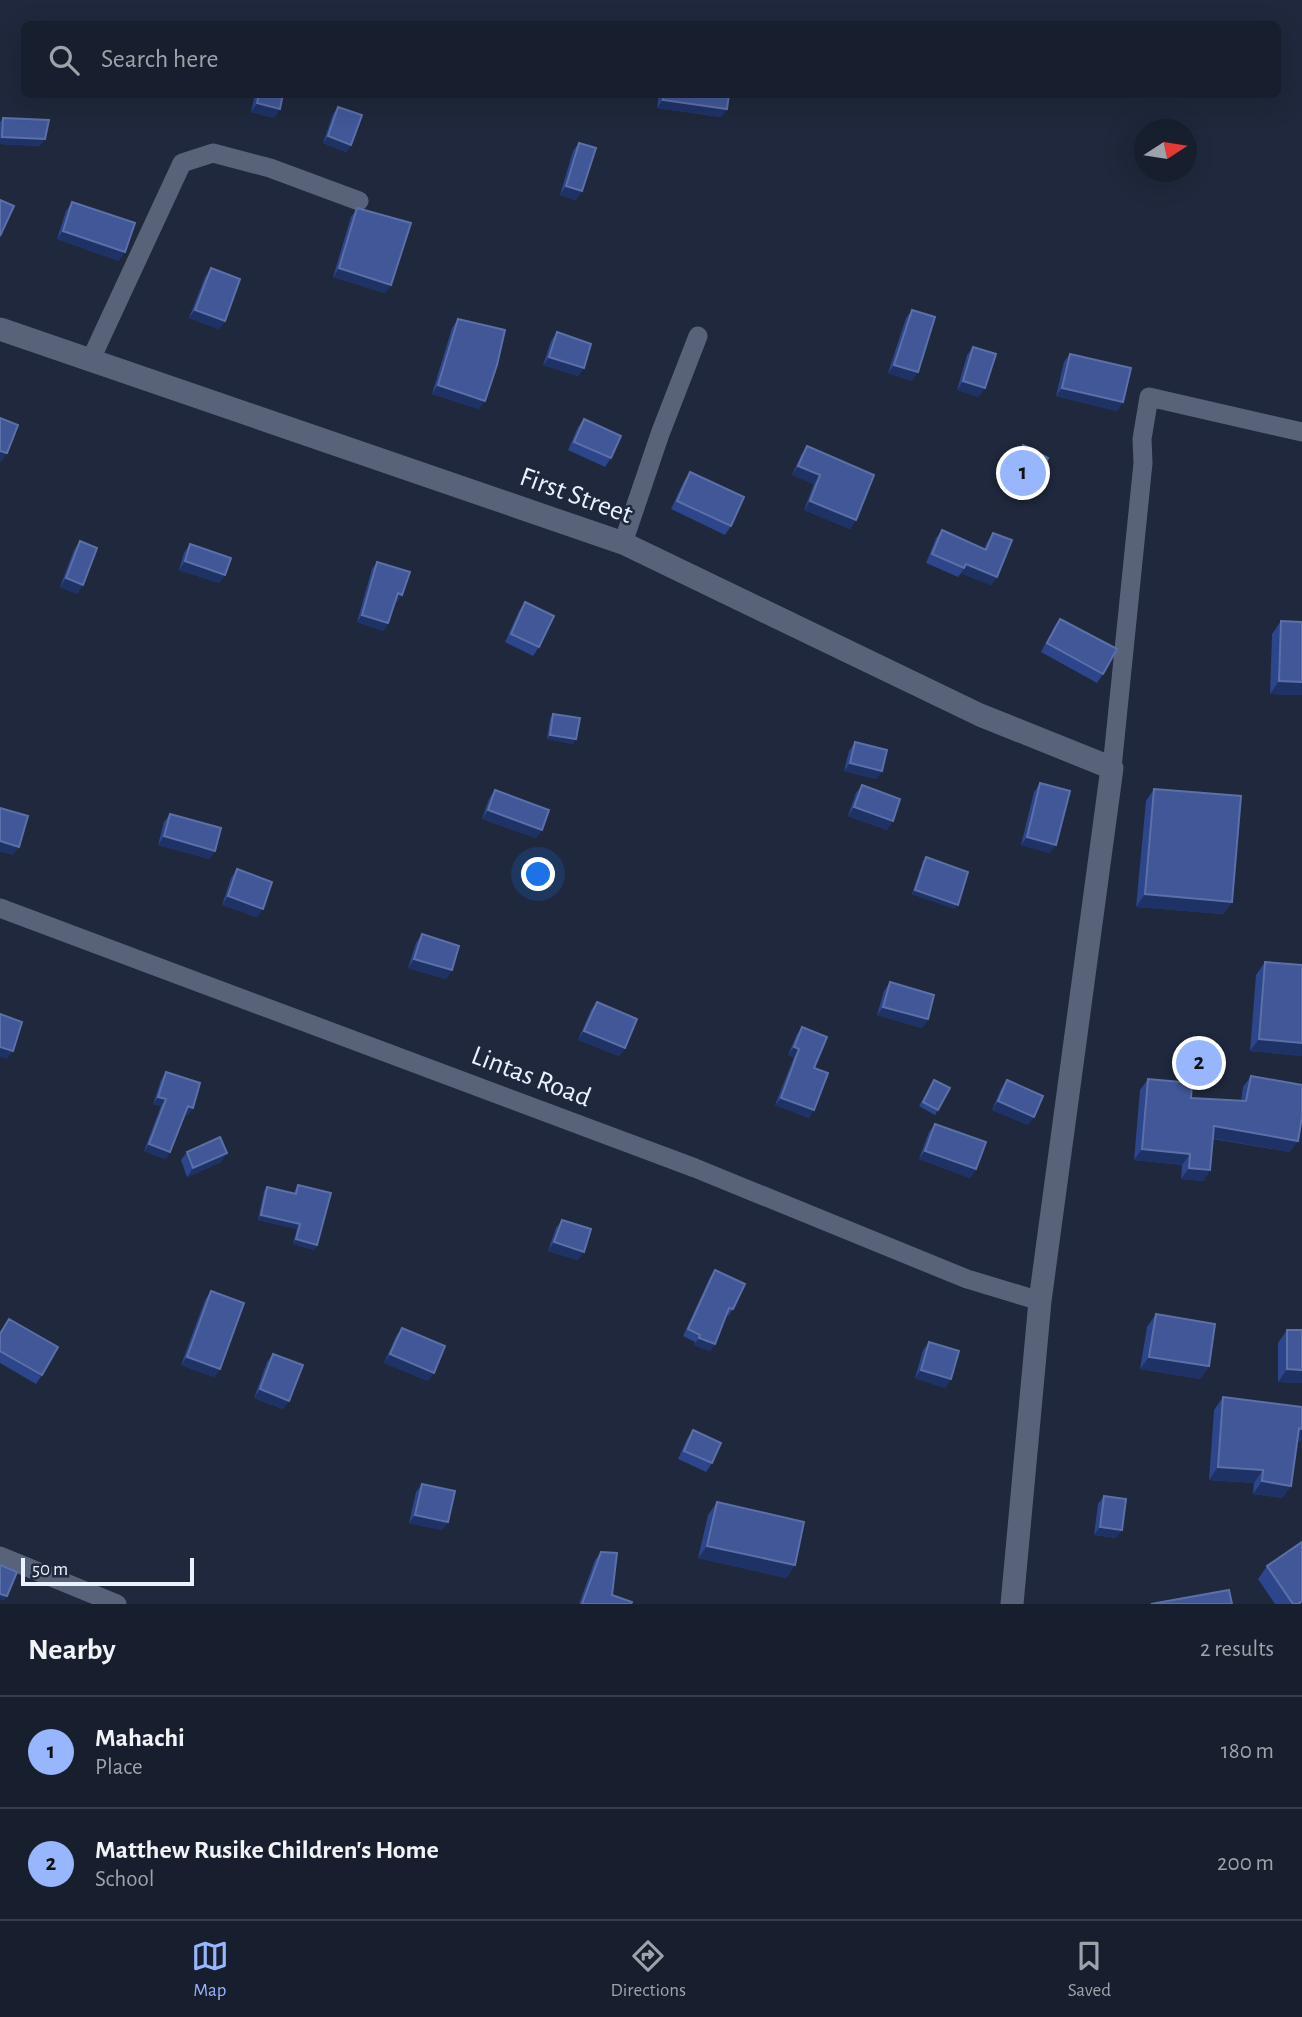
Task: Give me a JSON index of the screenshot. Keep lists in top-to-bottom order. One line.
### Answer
{"streets":{"street":["First Street","Lintas Road"]},"scale_bar":"50 m","north":"right","page":{"search":"Search here","pins":["1","2"],"scale":"50 m","heading":["Nearby","2 results"],"list":[{"mark":"1","name":"Mahachi","note":"Place","value":"180 m"},{"mark":"2","name":"Matthew Rusike Children's Home","note":"School","value":"200 m"}],"nav":["Map","Directions","Saved"]}}
